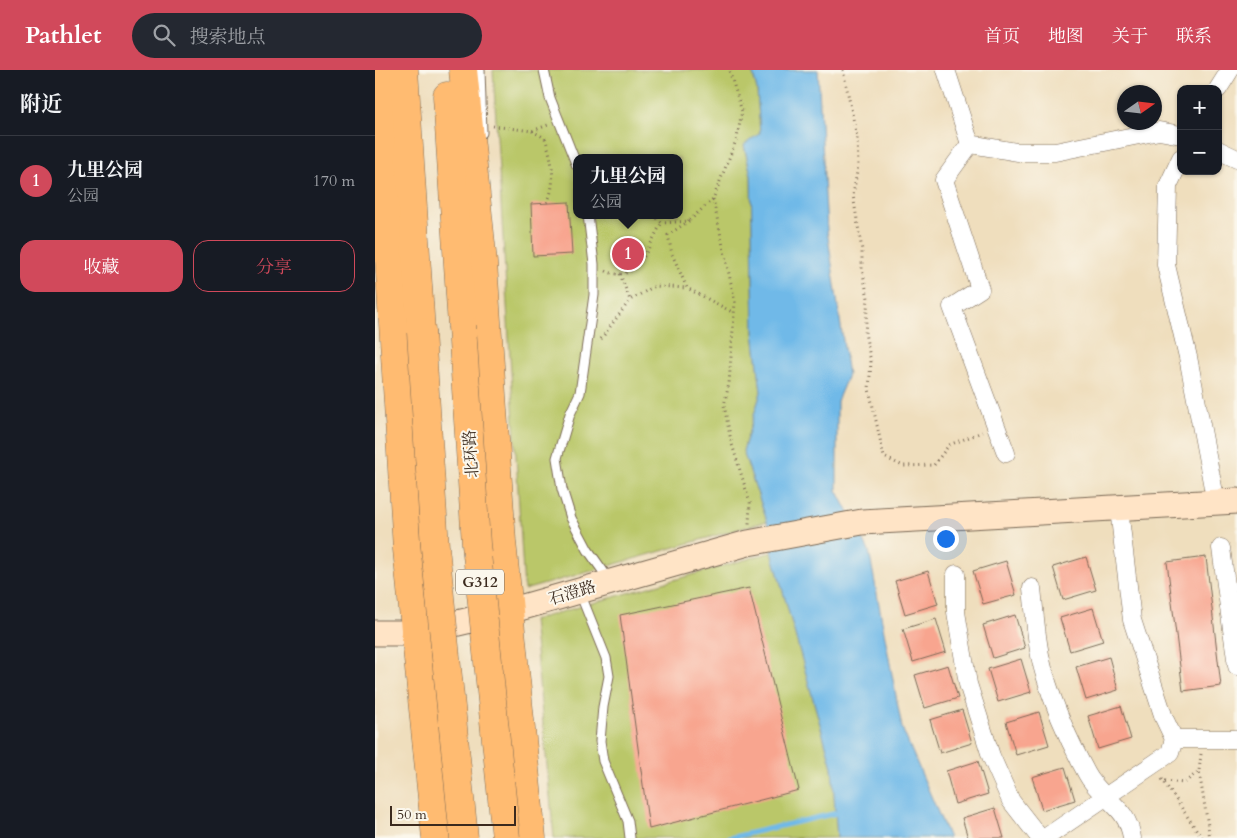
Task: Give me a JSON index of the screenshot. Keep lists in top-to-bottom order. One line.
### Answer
{"streets":{"highway":["北环路","G312"],"street":["石澄路"]},"scale_bar":"50 m","north":"right","page":{"header":"Pathlet","search":"搜索地点","nav":["首页","地图","关于","联系"],"heading":"附近","map_buttons":["+","−"],"list":[{"mark":"1","name":"九里公园","note":"公园","value":"170 m"}],"popup":["九里公园","公园"],"buttons":["收藏","分享"],"pins":"1","scale":"50 m"}}
